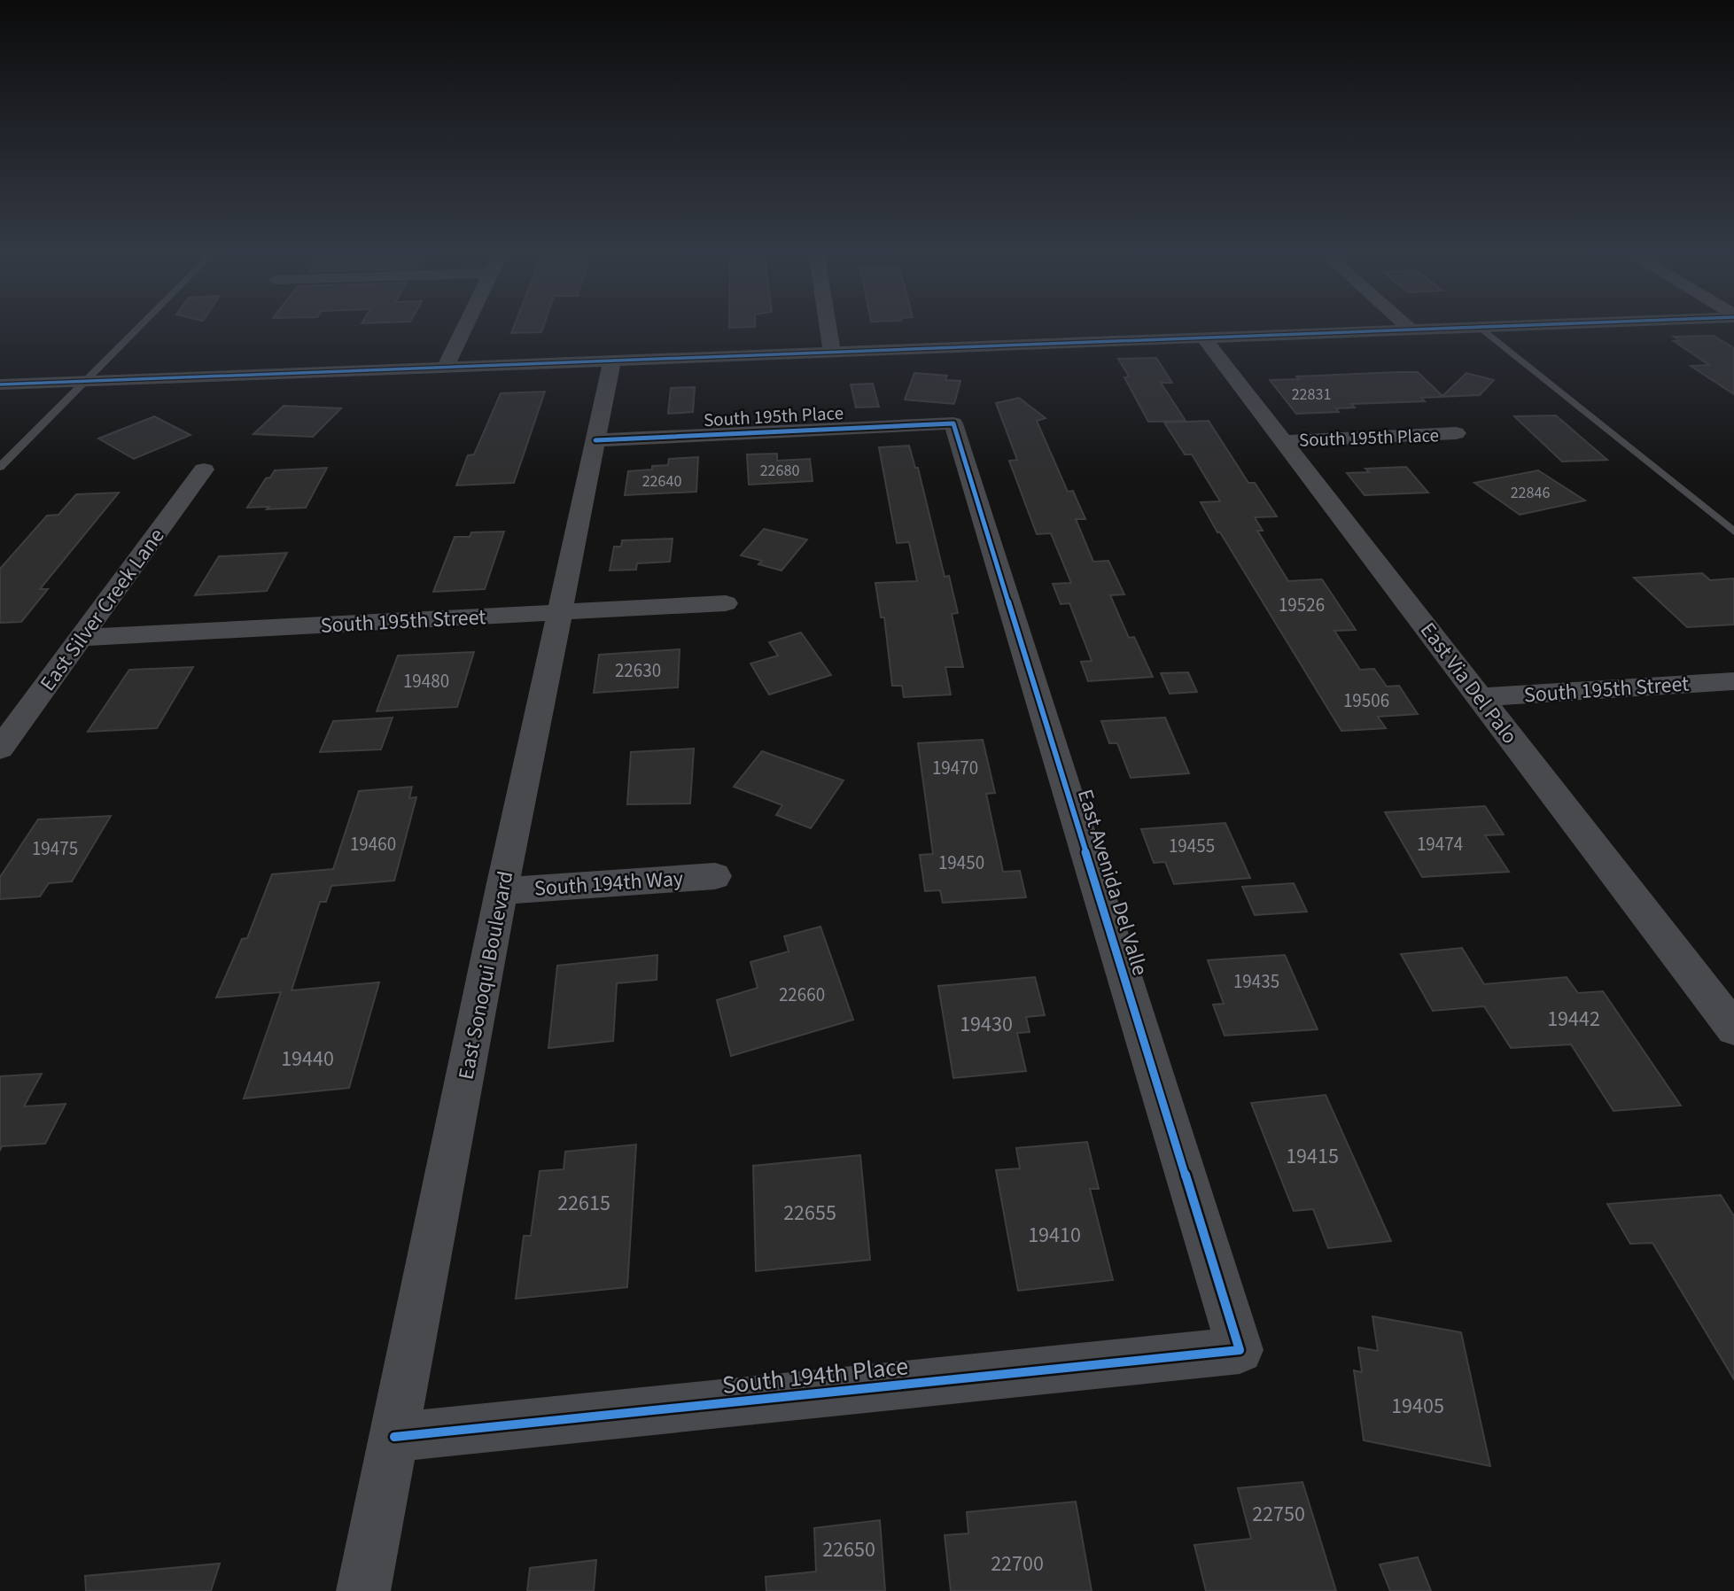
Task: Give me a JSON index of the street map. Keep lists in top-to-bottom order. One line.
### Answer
{"streets":{"street":["South 195th Place","East Silver Creek Lane","South 195th Street","East Via Del Palo","East Avenida Del Valle","South 194th Way","East Sonoqui Boulevard","South 194th Place"]},"crossings":[["South 195th Place","East Via Del Palo"],["South 195th Place","East Avenida Del Valle"],["South 195th Place","East Sonoqui Boulevard"],["East Silver Creek Lane","South 195th Street"],["South 195th Street","East Via Del Palo"],["South 195th Street","East Sonoqui Boulevard"],["East Avenida Del Valle","South 194th Place"],["South 194th Way","East Sonoqui Boulevard"],["East Sonoqui Boulevard","South 194th Place"]],"house_numbers":["22831","22680","22640","22846","19526","22630","19480","19506","19470","19460","19474","19455","19475","19450","19435","22660","19442","19430","19440","19415","22615","22655","19410","19405","22750","22650","22700"]}
